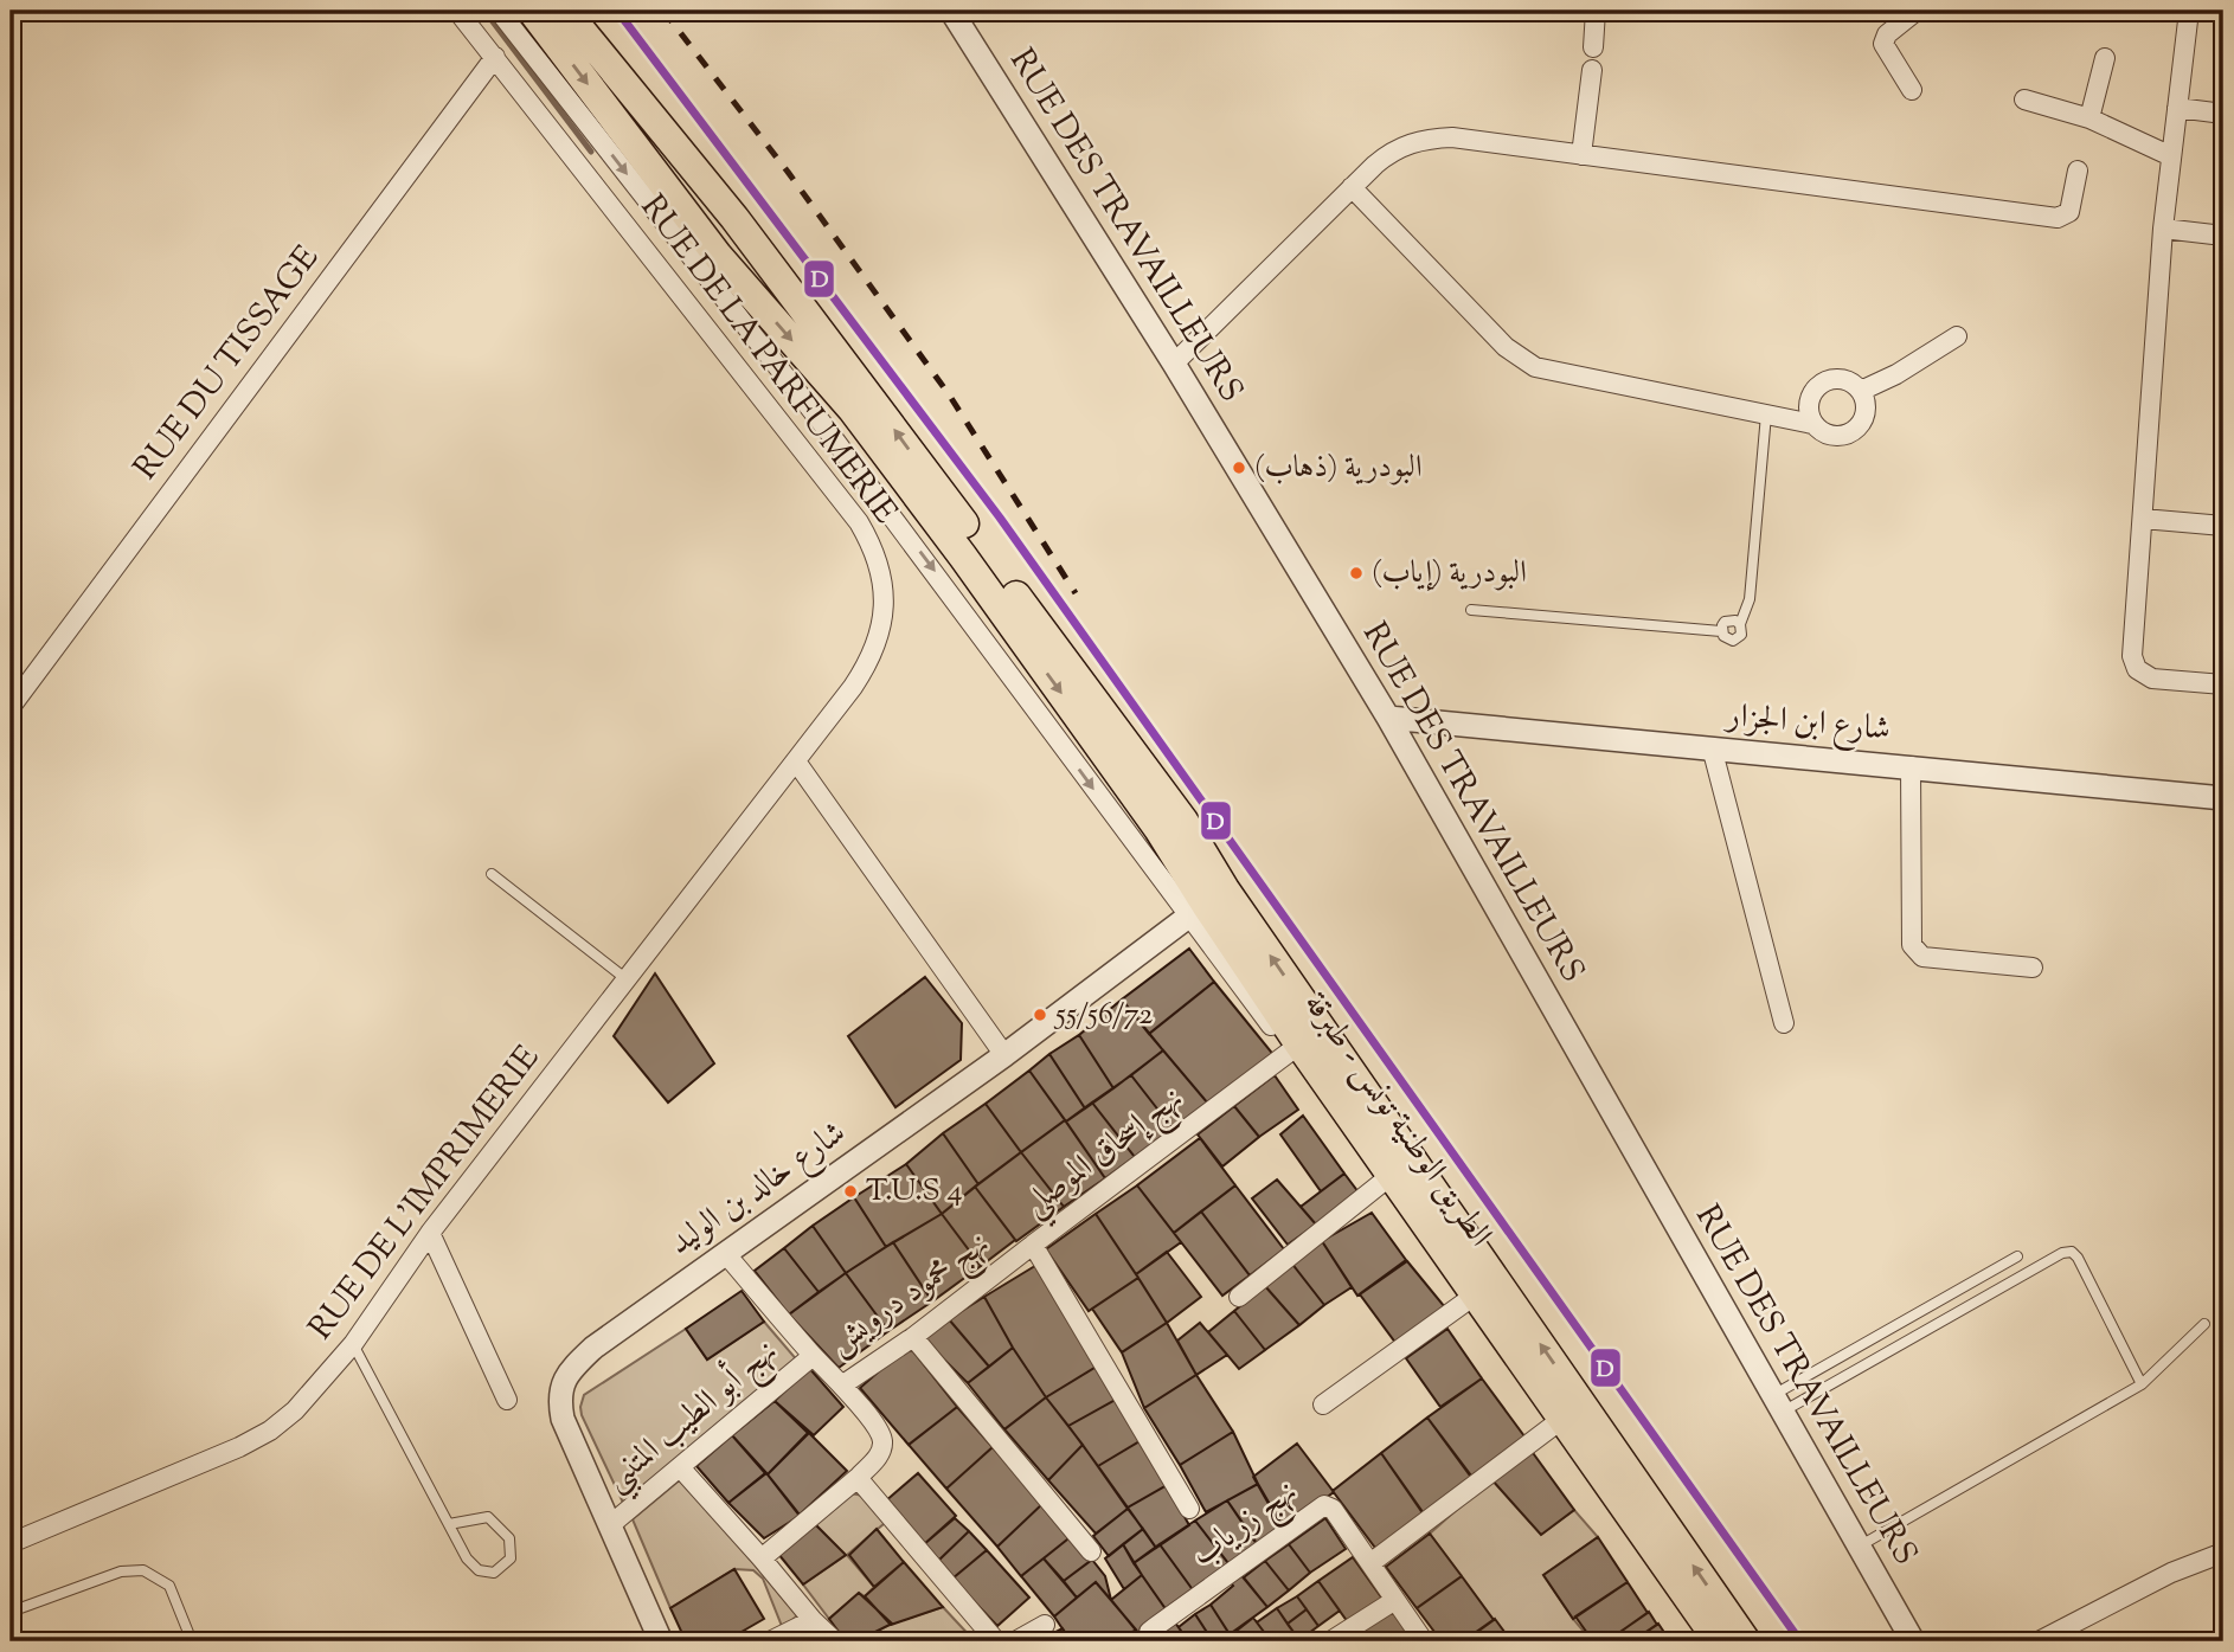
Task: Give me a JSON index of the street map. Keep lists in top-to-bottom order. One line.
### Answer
{"streets":{"main road":["الطريق الوطنية تونس - طبرقة"],"street":["RUE DES TRAVAILLEURS","RUE DE LA PARFUMERIE","RUE DU TISSAGE","شارع ابن الجزار","نهج إسحاق الموصلي","شارع خالد بن الوليد","RUE DE L'IMPRIMERIE","نهج محمود درويش","نهج أبو الطيب المتنبي","نهج زرياب"]},"crossings":[["RUE DES TRAVAILLEURS","شارع ابن الجزار"],["RUE DE LA PARFUMERIE","RUE DU TISSAGE"],["RUE DE LA PARFUMERIE","RUE DE L'IMPRIMERIE"],["الطريق الوطنية تونس - طبرقة","نهج إسحاق الموصلي"],["الطريق الوطنية تونس - طبرقة","شارع خالد بن الوليد"],["نهج إسحاق الموصلي","نهج محمود درويش"],["شارع خالد بن الوليد","نهج محمود درويش"],["شارع خالد بن الوليد","نهج أبو الطيب المتنبي"],["نهج محمود درويش","نهج أبو الطيب المتنبي"]],"places":["البودرية (ذهاب)","البودرية (إياب)","55/56/72","T.U.S 4"],"lines":["transit line D"]}
